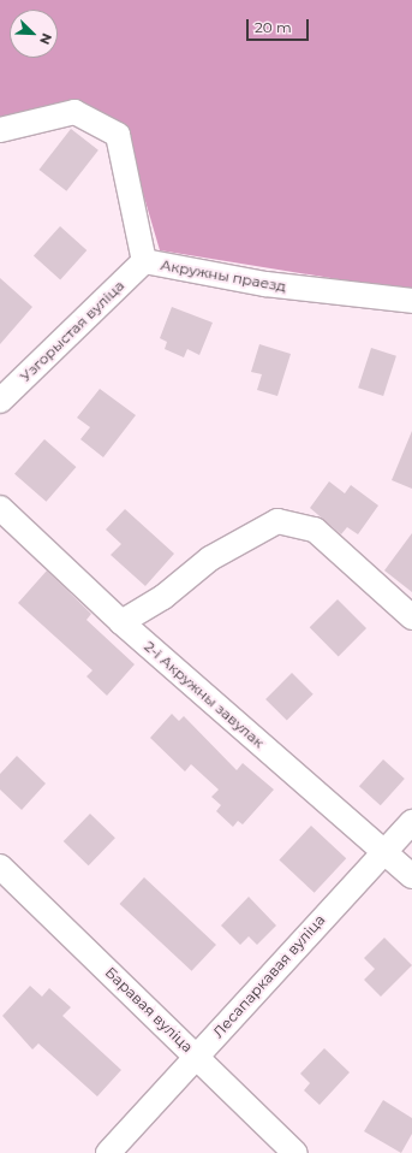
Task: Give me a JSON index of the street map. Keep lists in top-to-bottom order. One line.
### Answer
{"streets":{"street":["Акружны праезд","Узгорыстая вуліца","2-і Акружны завулак","Лесапаркавая вуліца","Баравая вуліца"]},"crossings":[["Акружны праезд","Узгорыстая вуліца"],["2-і Акружны завулак","Лесапаркавая вуліца"],["Лесапаркавая вуліца","Баравая вуліца"]],"scale_bar":"20 m","north":"bottom right"}
